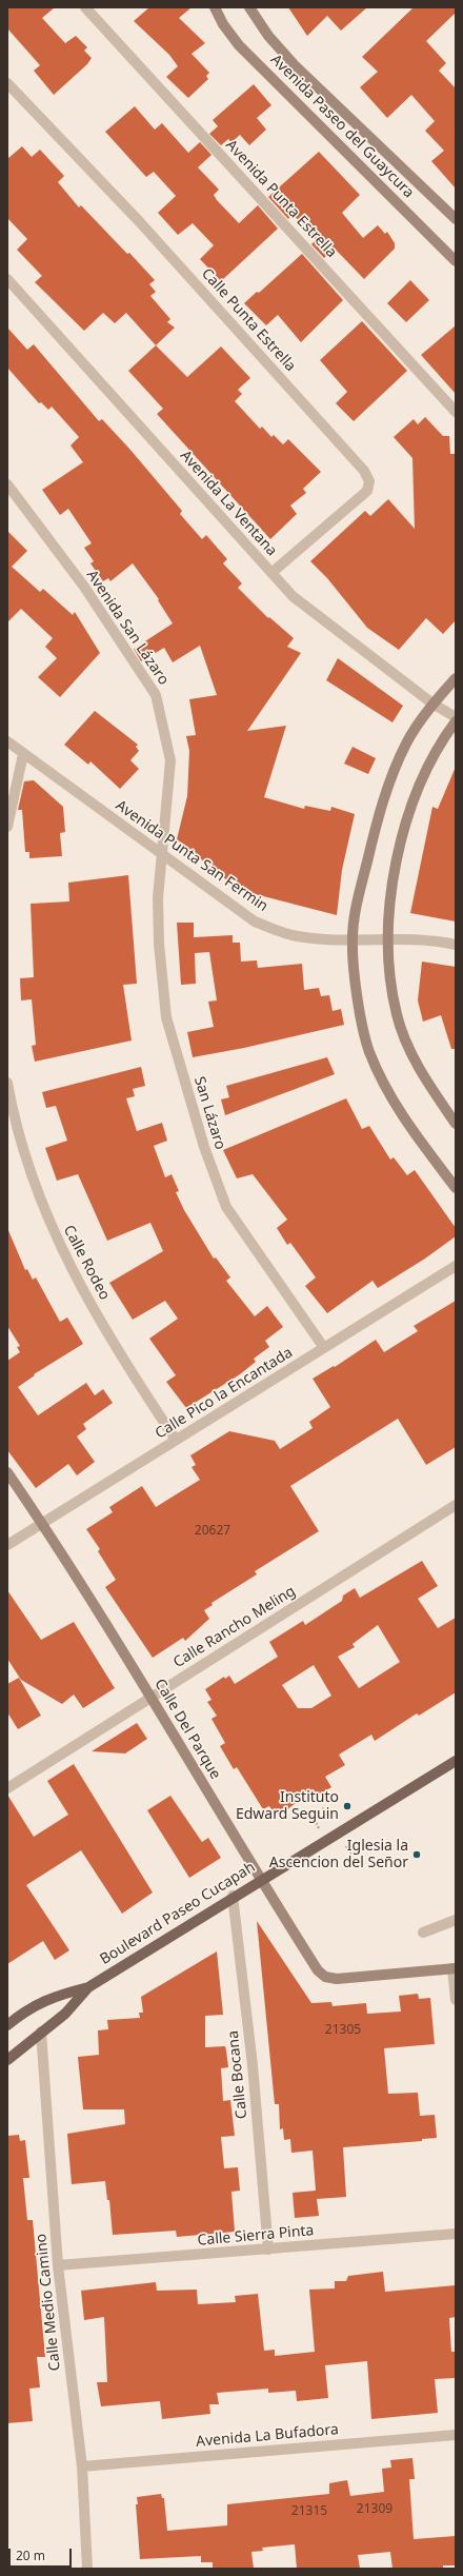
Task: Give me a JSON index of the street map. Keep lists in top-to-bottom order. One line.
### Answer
{"streets":{"main road":["Avenida Paseo del Guaycura","Calle Del Parque","Boulevard Paseo Cucapah"],"street":["Avenida Punta Estrella","Calle Punta Estrella","Avenida La Ventana","Avenida San Lázaro","Avenida Punta San Fermin","San Lázaro","Calle Rodeo","Calle Pico la Encantada","Calle Rancho Meling","Calle Bocana","Calle Sierra Pinta","Calle Medio Camino","Avenida La Bufadora"]},"crossings":[["Calle Punta Estrella","Avenida La Ventana"],["Avenida San Lázaro","Avenida Punta San Fermin"],["Avenida San Lázaro","San Lázaro"],["Avenida Punta San Fermin","San Lázaro"],["San Lázaro","Calle Pico la Encantada"],["Calle Rodeo","Calle Pico la Encantada"],["Calle Pico la Encantada","Calle Del Parque"],["Calle Rancho Meling","Calle Del Parque"],["Calle Del Parque","Boulevard Paseo Cucapah"],["Boulevard Paseo Cucapah","Calle Bocana"],["Calle Bocana","Calle Sierra Pinta"],["Calle Sierra Pinta","Calle Medio Camino"],["Calle Medio Camino","Avenida La Bufadora"]],"places":["Instituto Edward Seguin","Iglesia la Ascencion del Señor"],"house_numbers":["20627","21305","21309","21315"],"scale_bar":"20 m"}
